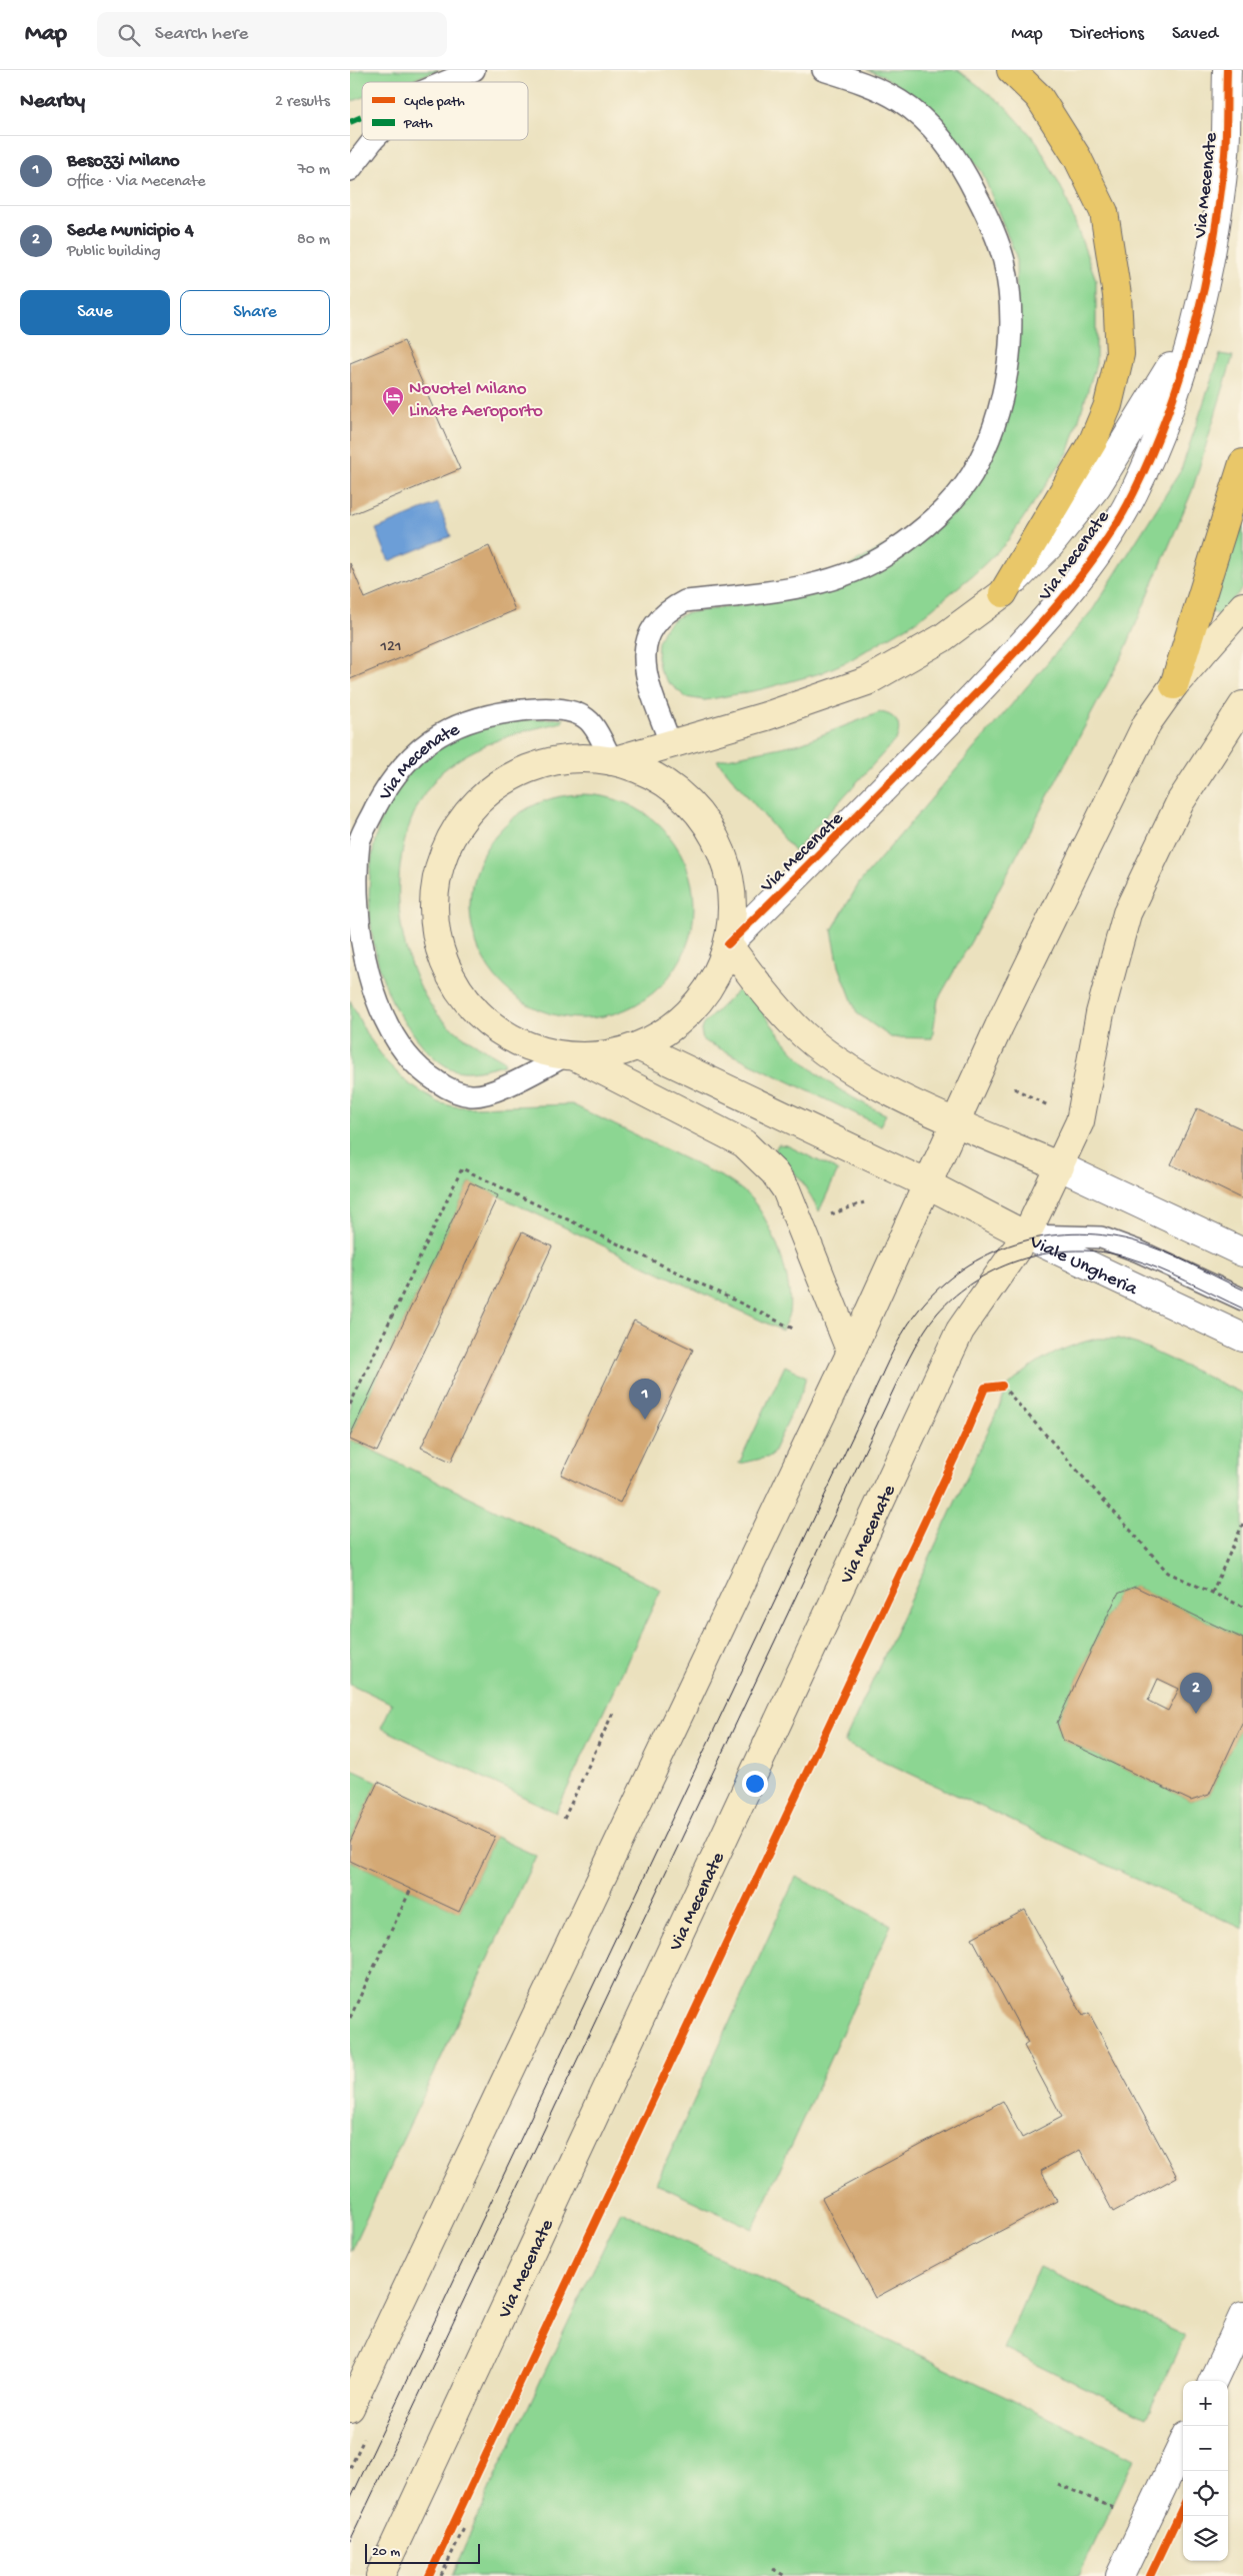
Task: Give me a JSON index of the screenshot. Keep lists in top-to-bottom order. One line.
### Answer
{"streets":{"main road":["Via Mecenate"],"street":["Viale Ungheria"]},"crossings":[["Via Mecenate","Viale Ungheria"]],"places":{"hotel":["Novotel Milano Linate Aeroporto"]},"house_numbers":["121"],"legend":["Cycle path","Path"],"scale_bar":"20 m","page":{"header":"Map","search":"Search here","nav":["Map","Directions","Saved"],"heading":["Nearby","2 results"],"list":[{"mark":"1","name":"Besozzi Milano","note":"Office · Via Mecenate","value":"70 m"},{"mark":"2","name":"Sede Municipio 4","note":"Public building","value":"80 m"}],"buttons":["Save","Share"],"pins":["1","2"],"map_buttons":["+","−"],"scale":"20 m"}}
